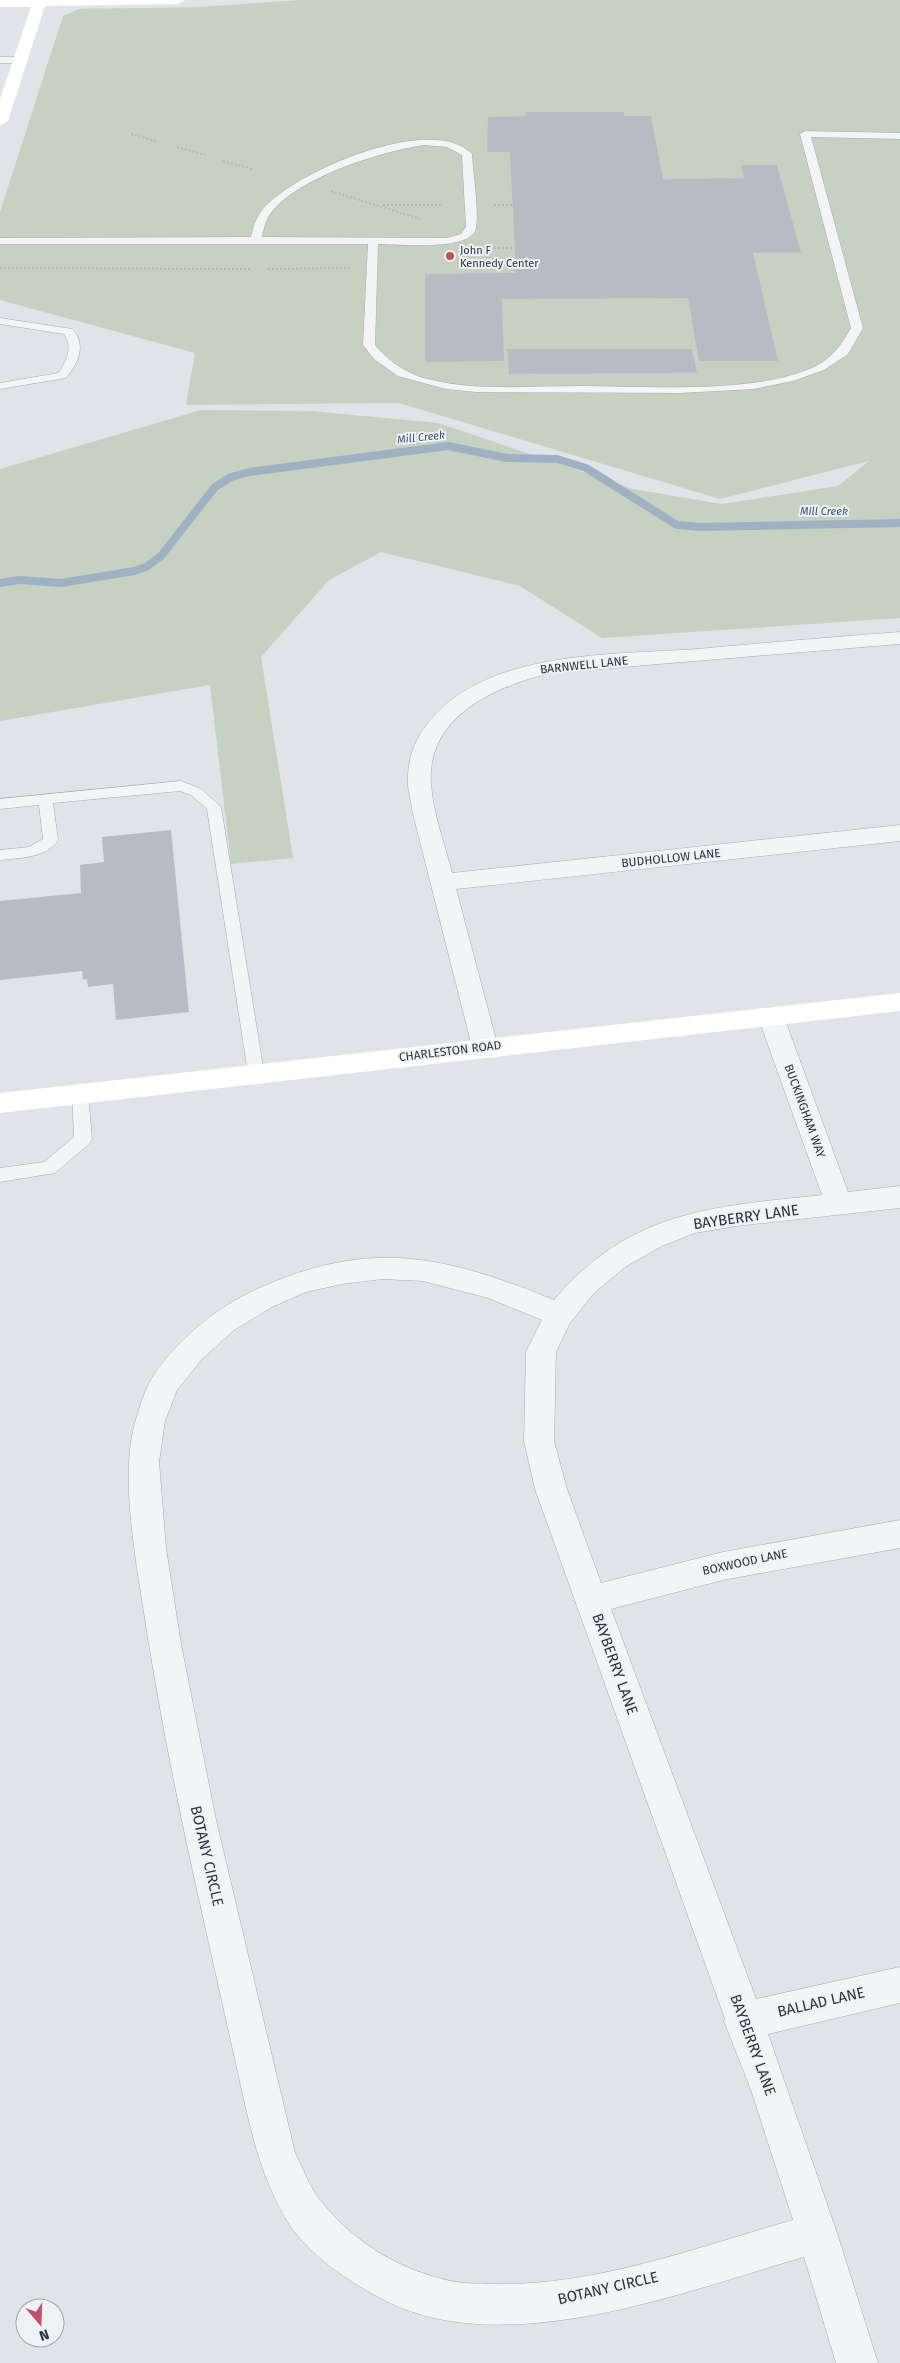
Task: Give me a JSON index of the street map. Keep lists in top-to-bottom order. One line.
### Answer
{"streets":{"street":["BARNWELL LANE","BUDHOLLOW LANE","CHARLESTON ROAD","BUCKINGHAM WAY","BAYBERRY LANE","BOXWOOD LANE","BOTANY CIRCLE","BALLAD LANE"]},"crossings":[["BARNWELL LANE","BUDHOLLOW LANE"],["BARNWELL LANE","CHARLESTON ROAD"],["CHARLESTON ROAD","BUCKINGHAM WAY"],["BUCKINGHAM WAY","BAYBERRY LANE"],["BAYBERRY LANE","BOXWOOD LANE"],["BAYBERRY LANE","BOTANY CIRCLE"],["BAYBERRY LANE","BALLAD LANE"]],"water":["Mill Creek"],"places":["John F Kennedy Center"],"north":"bottom"}
